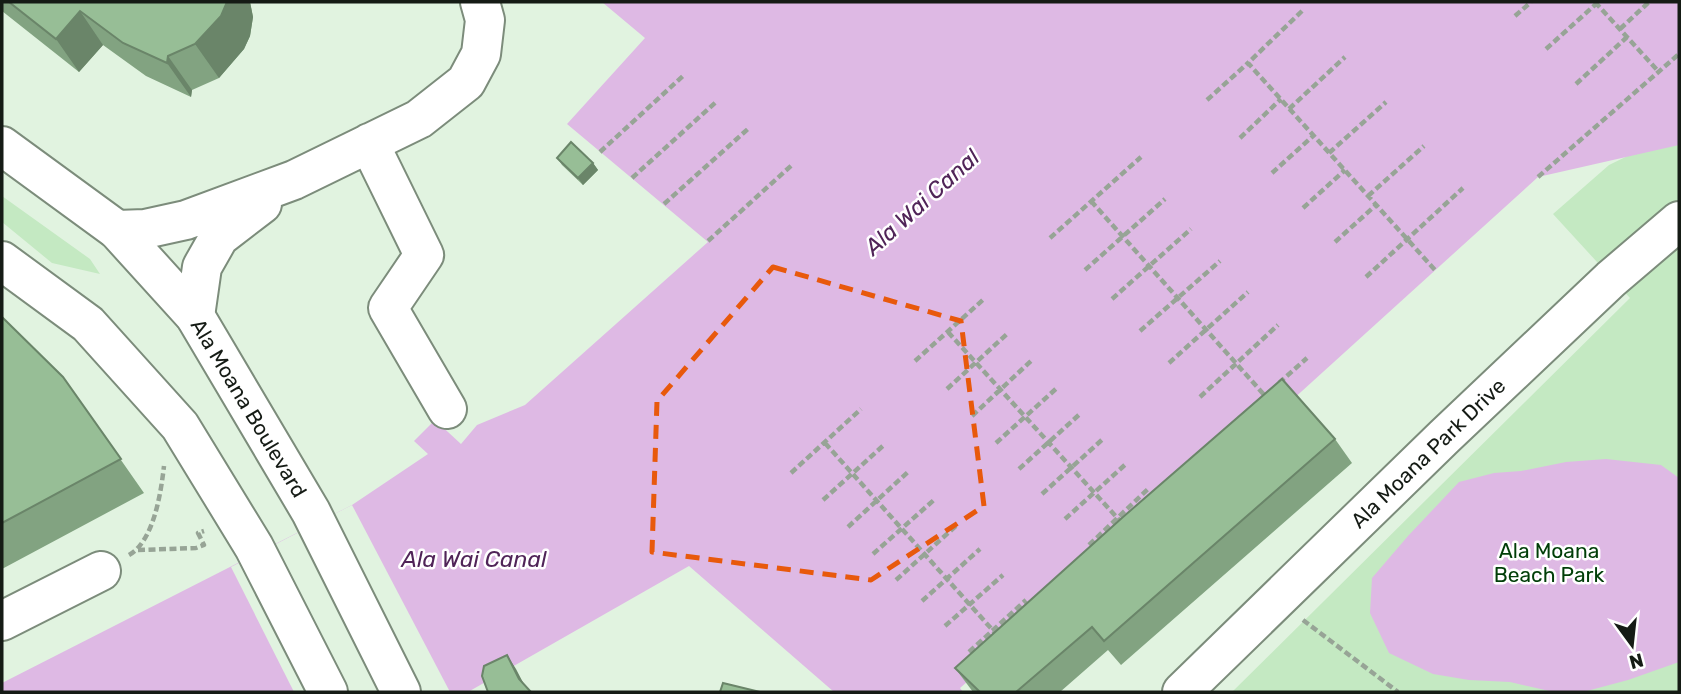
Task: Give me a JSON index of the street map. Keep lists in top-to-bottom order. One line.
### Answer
{"streets":{"main road":["Ala Moana Boulevard","Ala Moana Park Drive"]},"water":["Ala Wai Canal"],"parks":["Ala Moana Beach Park"],"north":"bottom"}
